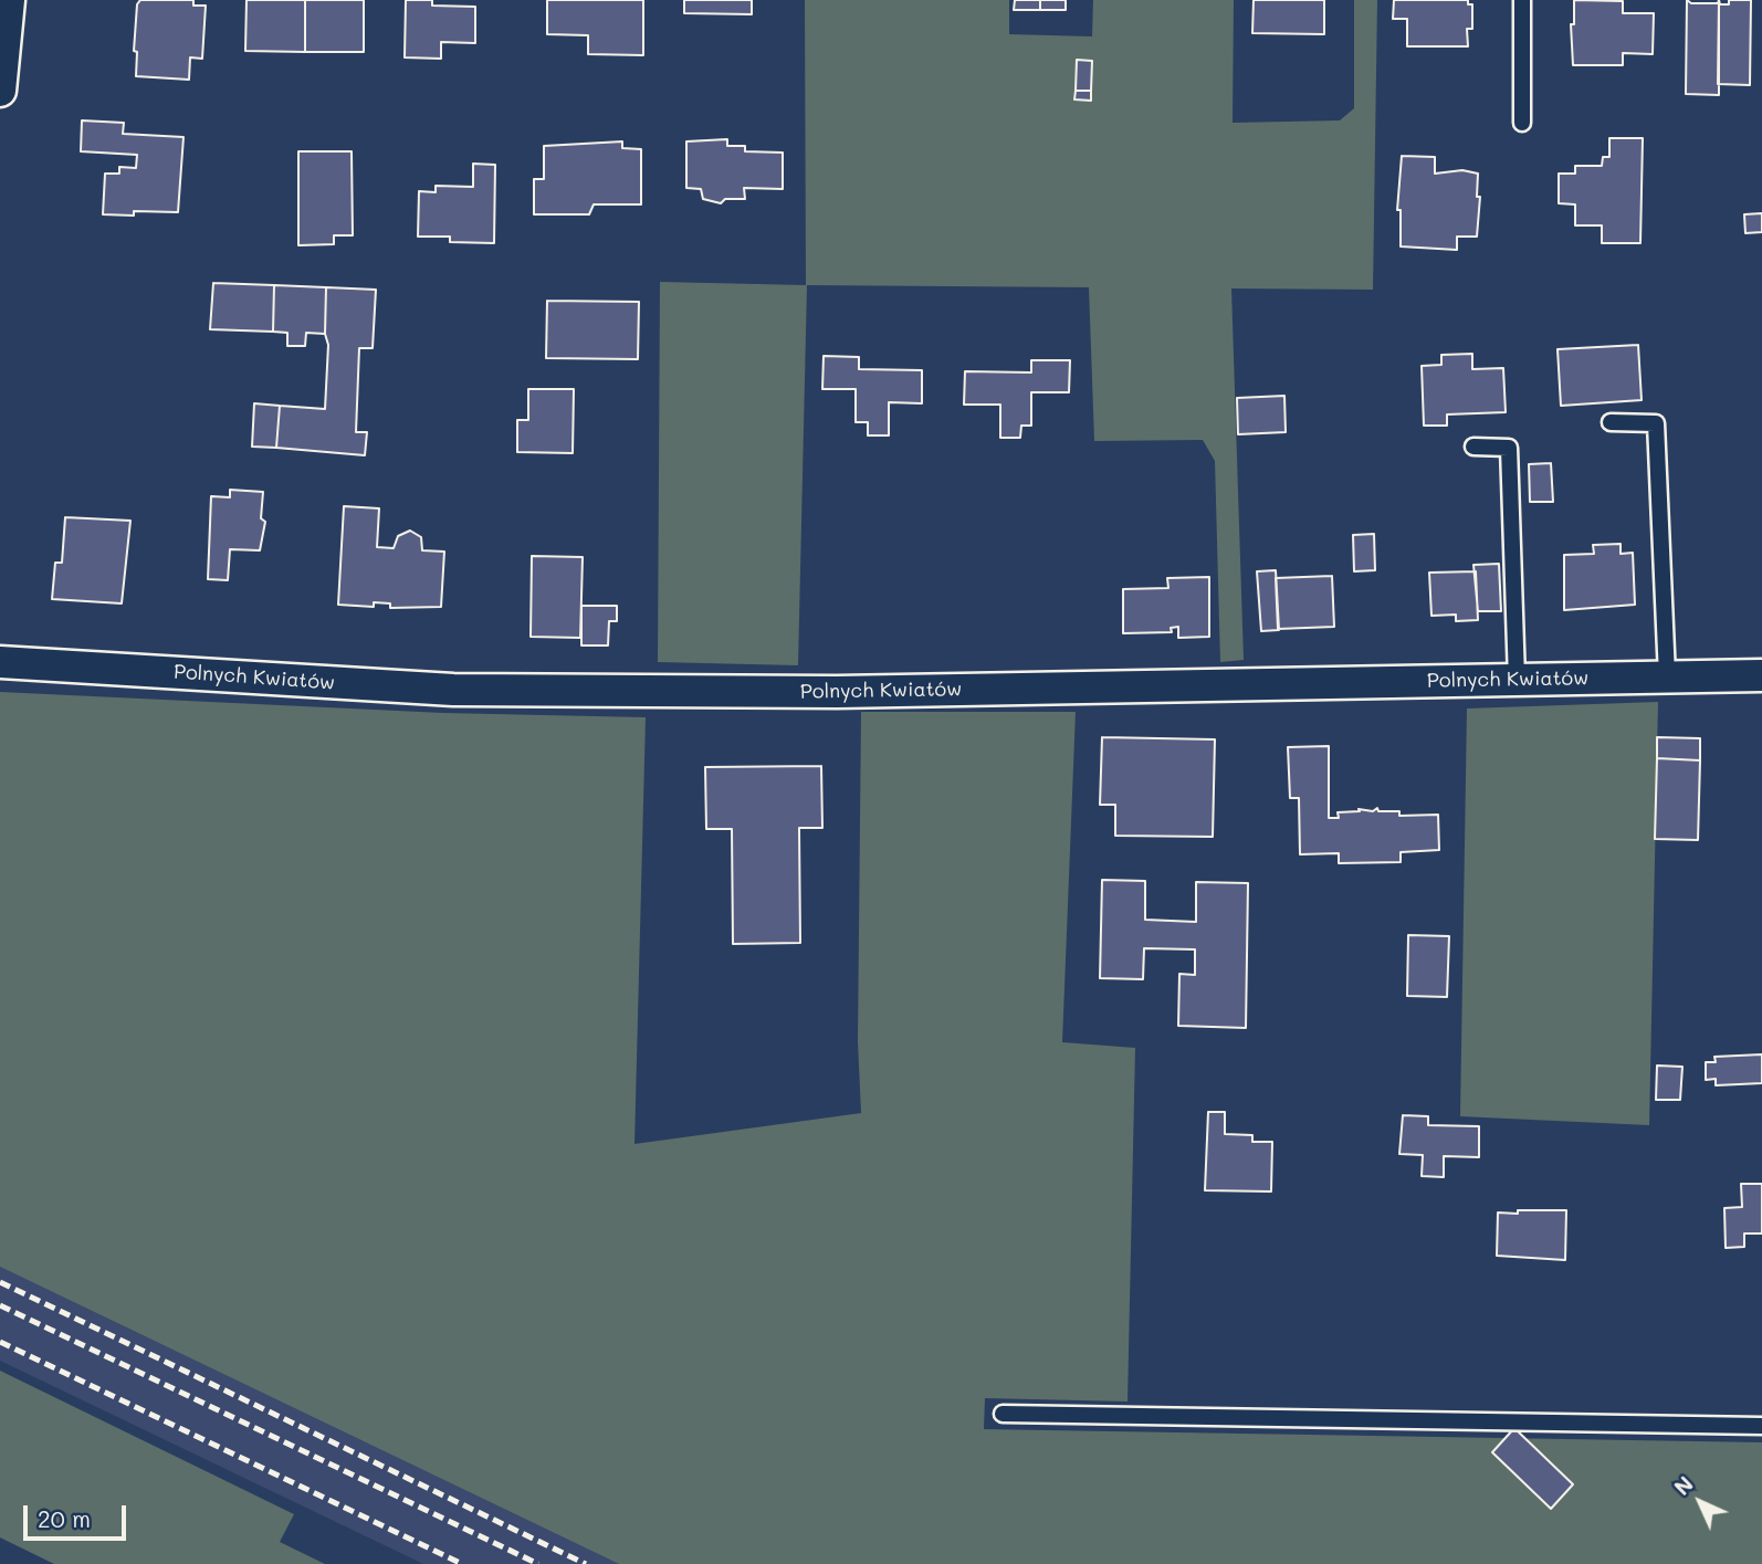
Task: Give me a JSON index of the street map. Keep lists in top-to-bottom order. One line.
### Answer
{"streets":{"street":["Polnych Kwiatów"]},"scale_bar":"20 m","north":"top left"}
